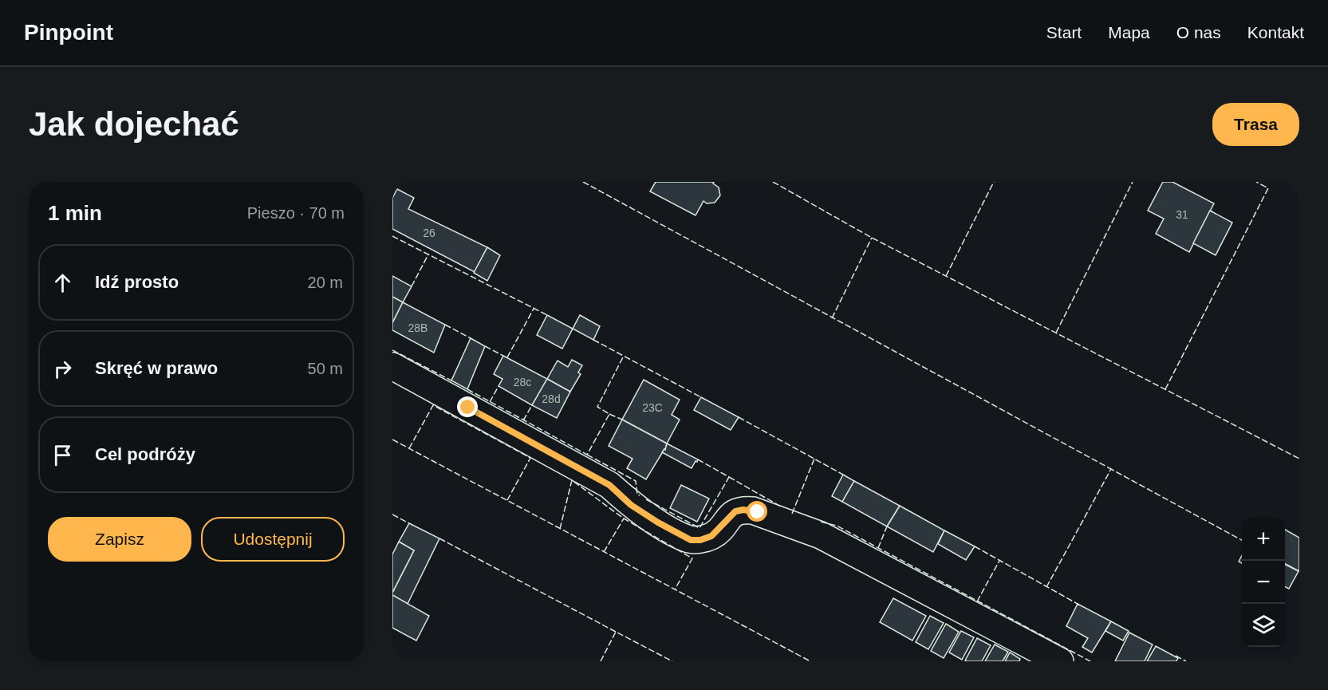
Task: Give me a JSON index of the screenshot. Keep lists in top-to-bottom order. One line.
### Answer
{"house_numbers":["31","26","28B","28c","28d","23C"],"page":{"header":"Pinpoint","nav":["Start","Mapa","O nas","Kontakt"],"buttons":["Trasa",["Zapisz","Udostępnij"]],"title":"Jak dojechać","heading":["1 min","Pieszo · 70 m"],"list":[["Idź prosto","20 m"],["Skręć w prawo","50 m"],"Cel podróży"],"map_buttons":["+","−"]}}
